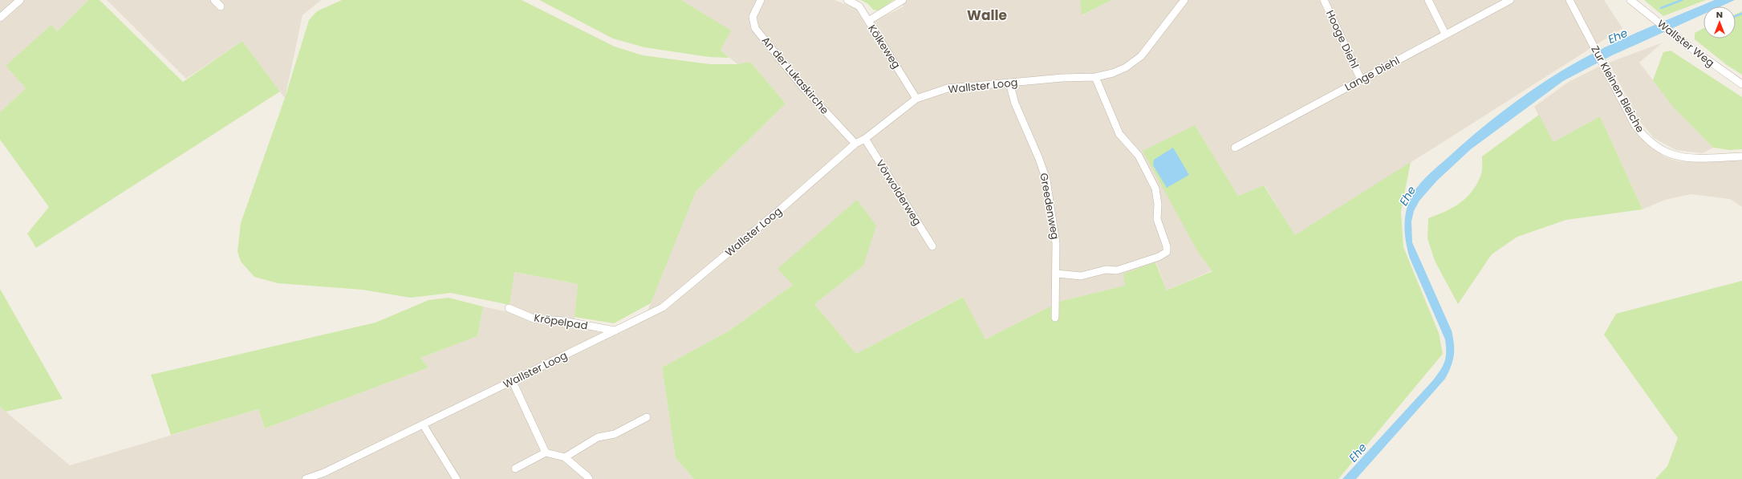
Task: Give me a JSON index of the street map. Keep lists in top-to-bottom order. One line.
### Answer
{"streets":{"street":["Hooge Diehl","Wallster Weg","Kölkeweg","Lange Diehl","An der Lukaskirche","Wallster Loog","Zur Kleinen Bleiche","Vörwolderweg","Greedenweg","Kröpelpad"]},"crossings":[["Hooge Diehl","Lange Diehl"],["Kölkeweg","Wallster Loog"],["An der Lukaskirche","Wallster Loog"],["Wallster Loog","Vörwolderweg"],["Wallster Loog","Greedenweg"],["Wallster Loog","Kröpelpad"]],"districts":["Walle"],"water":["Ehe"],"north":"top"}
